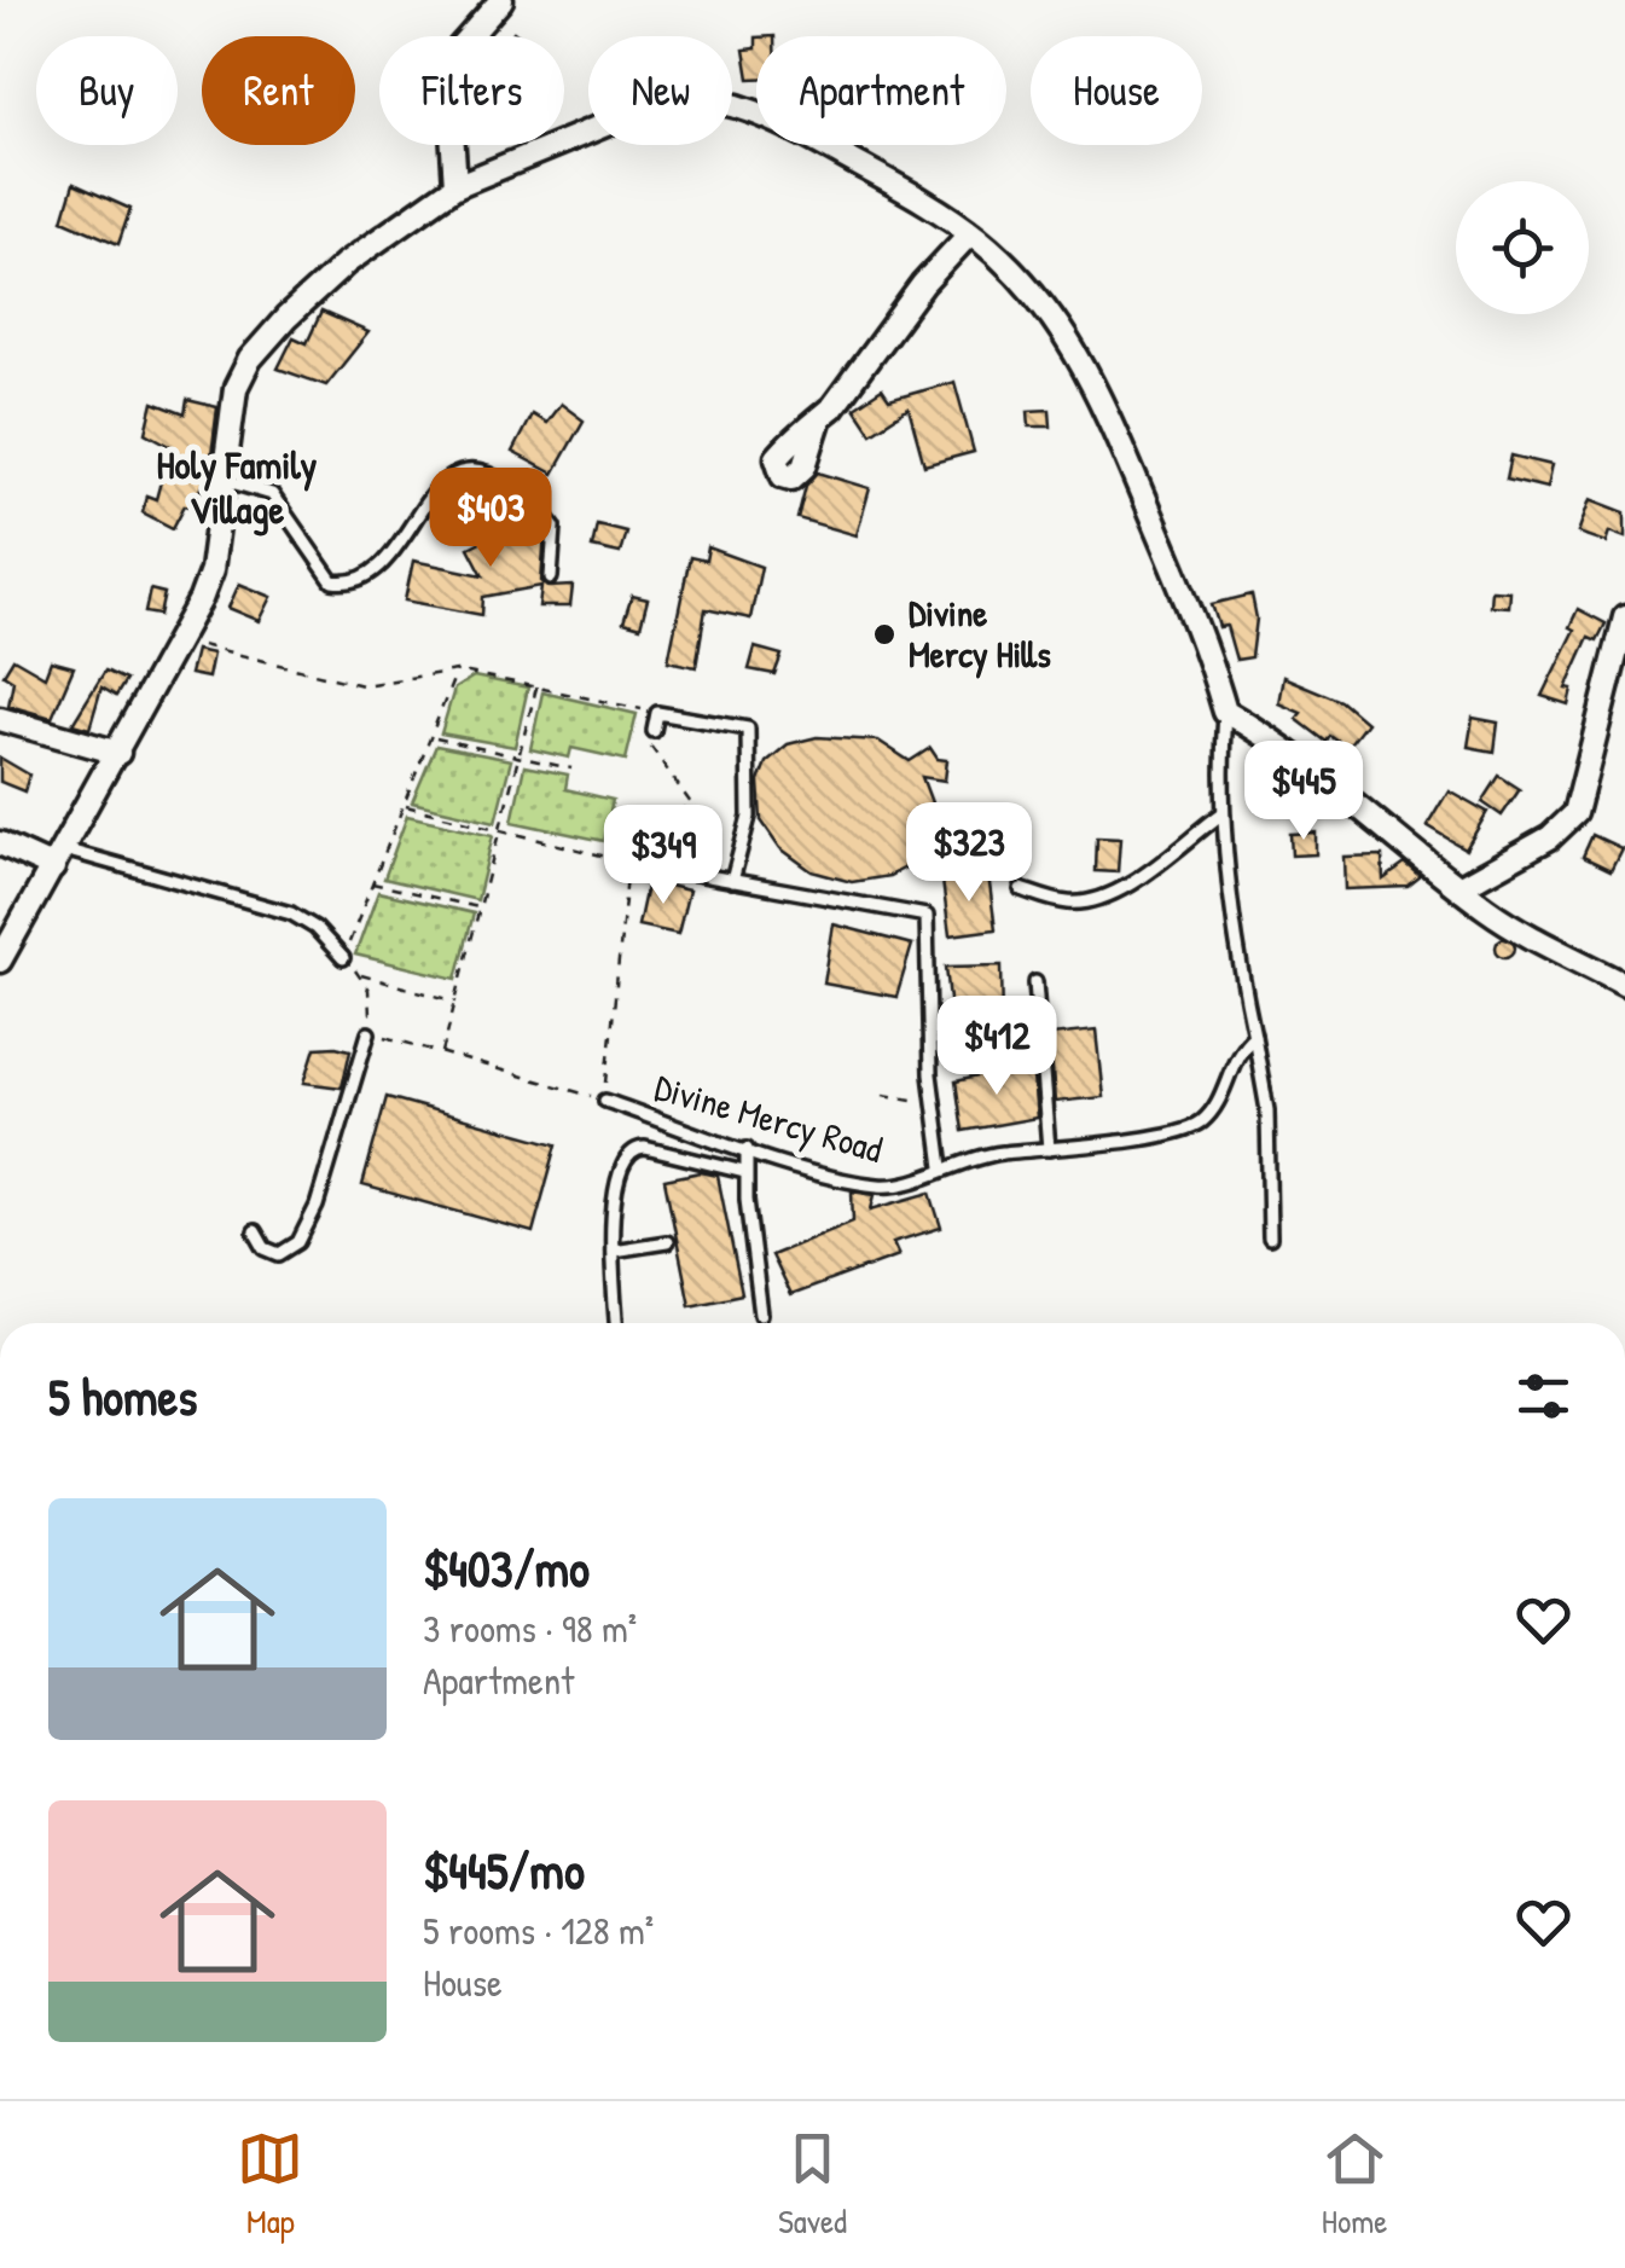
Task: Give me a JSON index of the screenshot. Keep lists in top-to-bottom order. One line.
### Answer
{"streets":{"lane":["Divine Mercy Road"]},"districts":["Holy Family Village"],"places":["Divine Mercy Hills"],"page":{"chip":["Buy","Rent","Filters","New","Apartment","House"],"price":["$403","$445","$323","$349","$412"],"heading":"5 homes","list":[{"name":"$403/mo","note":"3 rooms · 98 m² · Apartment"},{"name":"$445/mo","note":"5 rooms · 128 m² · House"}],"tabs":["Map","Saved","Home"]}}
